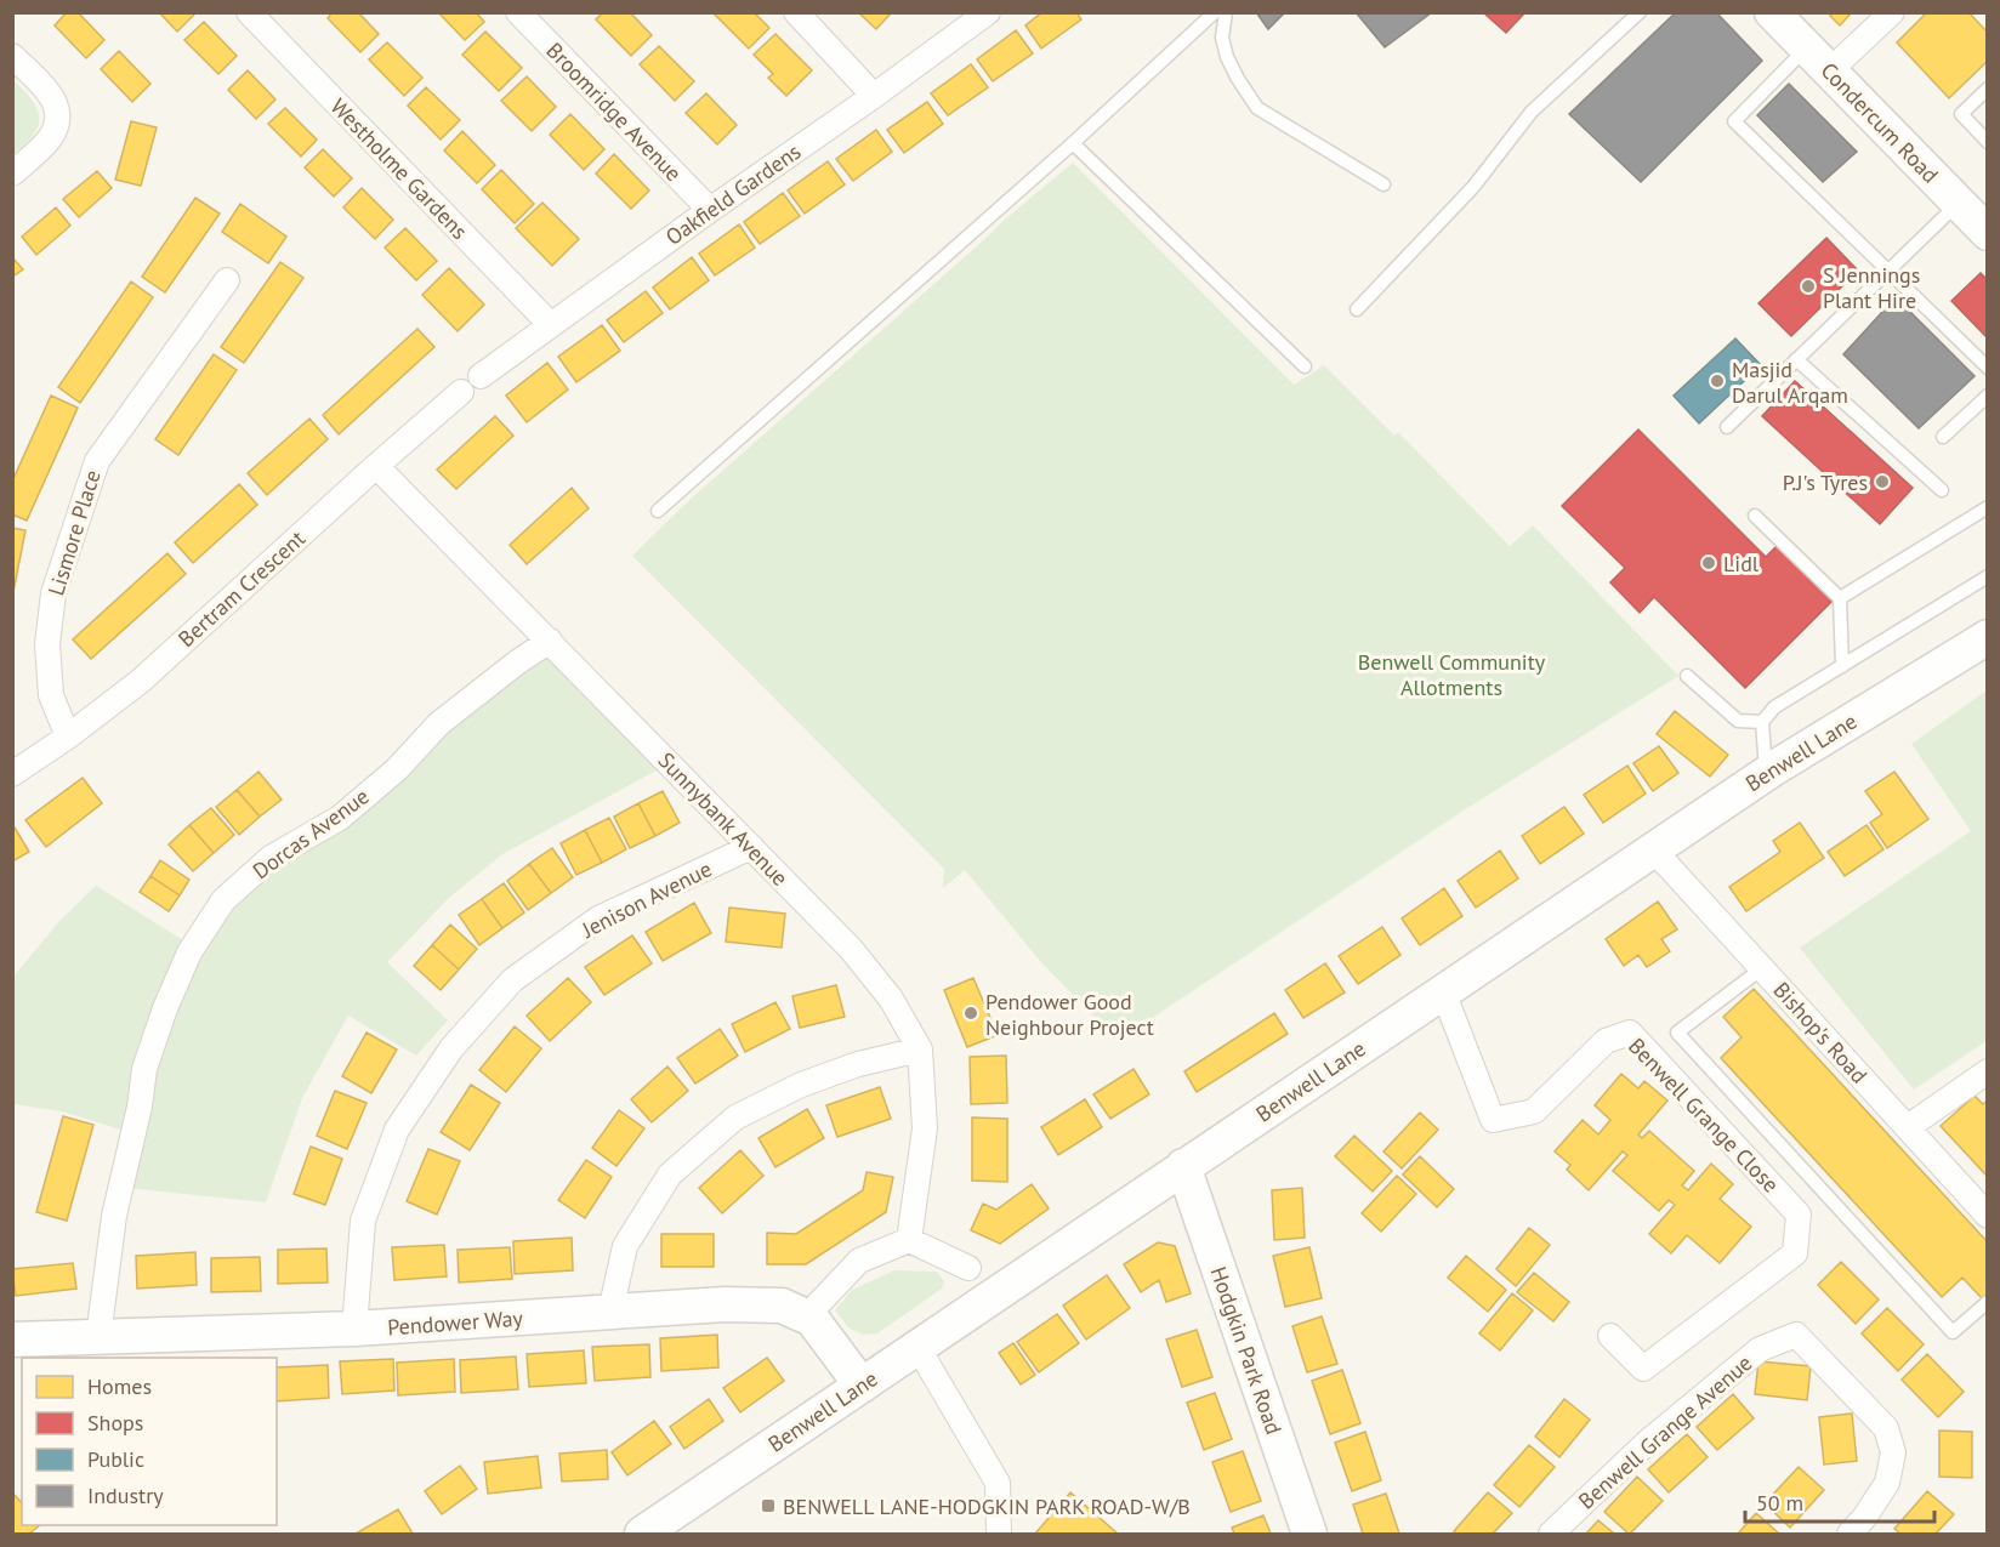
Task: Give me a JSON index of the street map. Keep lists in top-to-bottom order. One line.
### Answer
{"streets":{"main road":["Condercum Road","Benwell Lane","Pendower Way","Hodgkin Park Road"],"street":["Broomridge Avenue","Westholme Gardens","Oakfield Gardens","Lismore Place","Bertram Crescent","Sunnybank Avenue","Dorcas Avenue","Jenison Avenue","Bishop's Road","Benwell Grange Close","Benwell Grange Avenue"]},"crossings":[["Broomridge Avenue","Oakfield Gardens"],["Westholme Gardens","Oakfield Gardens"],["Lismore Place","Bertram Crescent"],["Bertram Crescent","Sunnybank Avenue"],["Benwell Lane","Bishop's Road"],["Benwell Lane","Benwell Grange Close"],["Benwell Lane","Pendower Way"],["Benwell Lane","Hodgkin Park Road"],["Sunnybank Avenue","Dorcas Avenue"],["Sunnybank Avenue","Jenison Avenue"],["Dorcas Avenue","Pendower Way"],["Jenison Avenue","Pendower Way"]],"parks":["Benwell Community Allotments"],"places":{"other":["S Jennings Plant Hire","Masjid Darul Arqam","P.J's Tyres","Lidl","Pendower Good Neighbour Project"],"transit":["BENWELL LANE-HODGKIN PARK ROAD-W/B"]},"legend":["Homes","Shops","Public","Industry"],"scale_bar":"50 m"}
